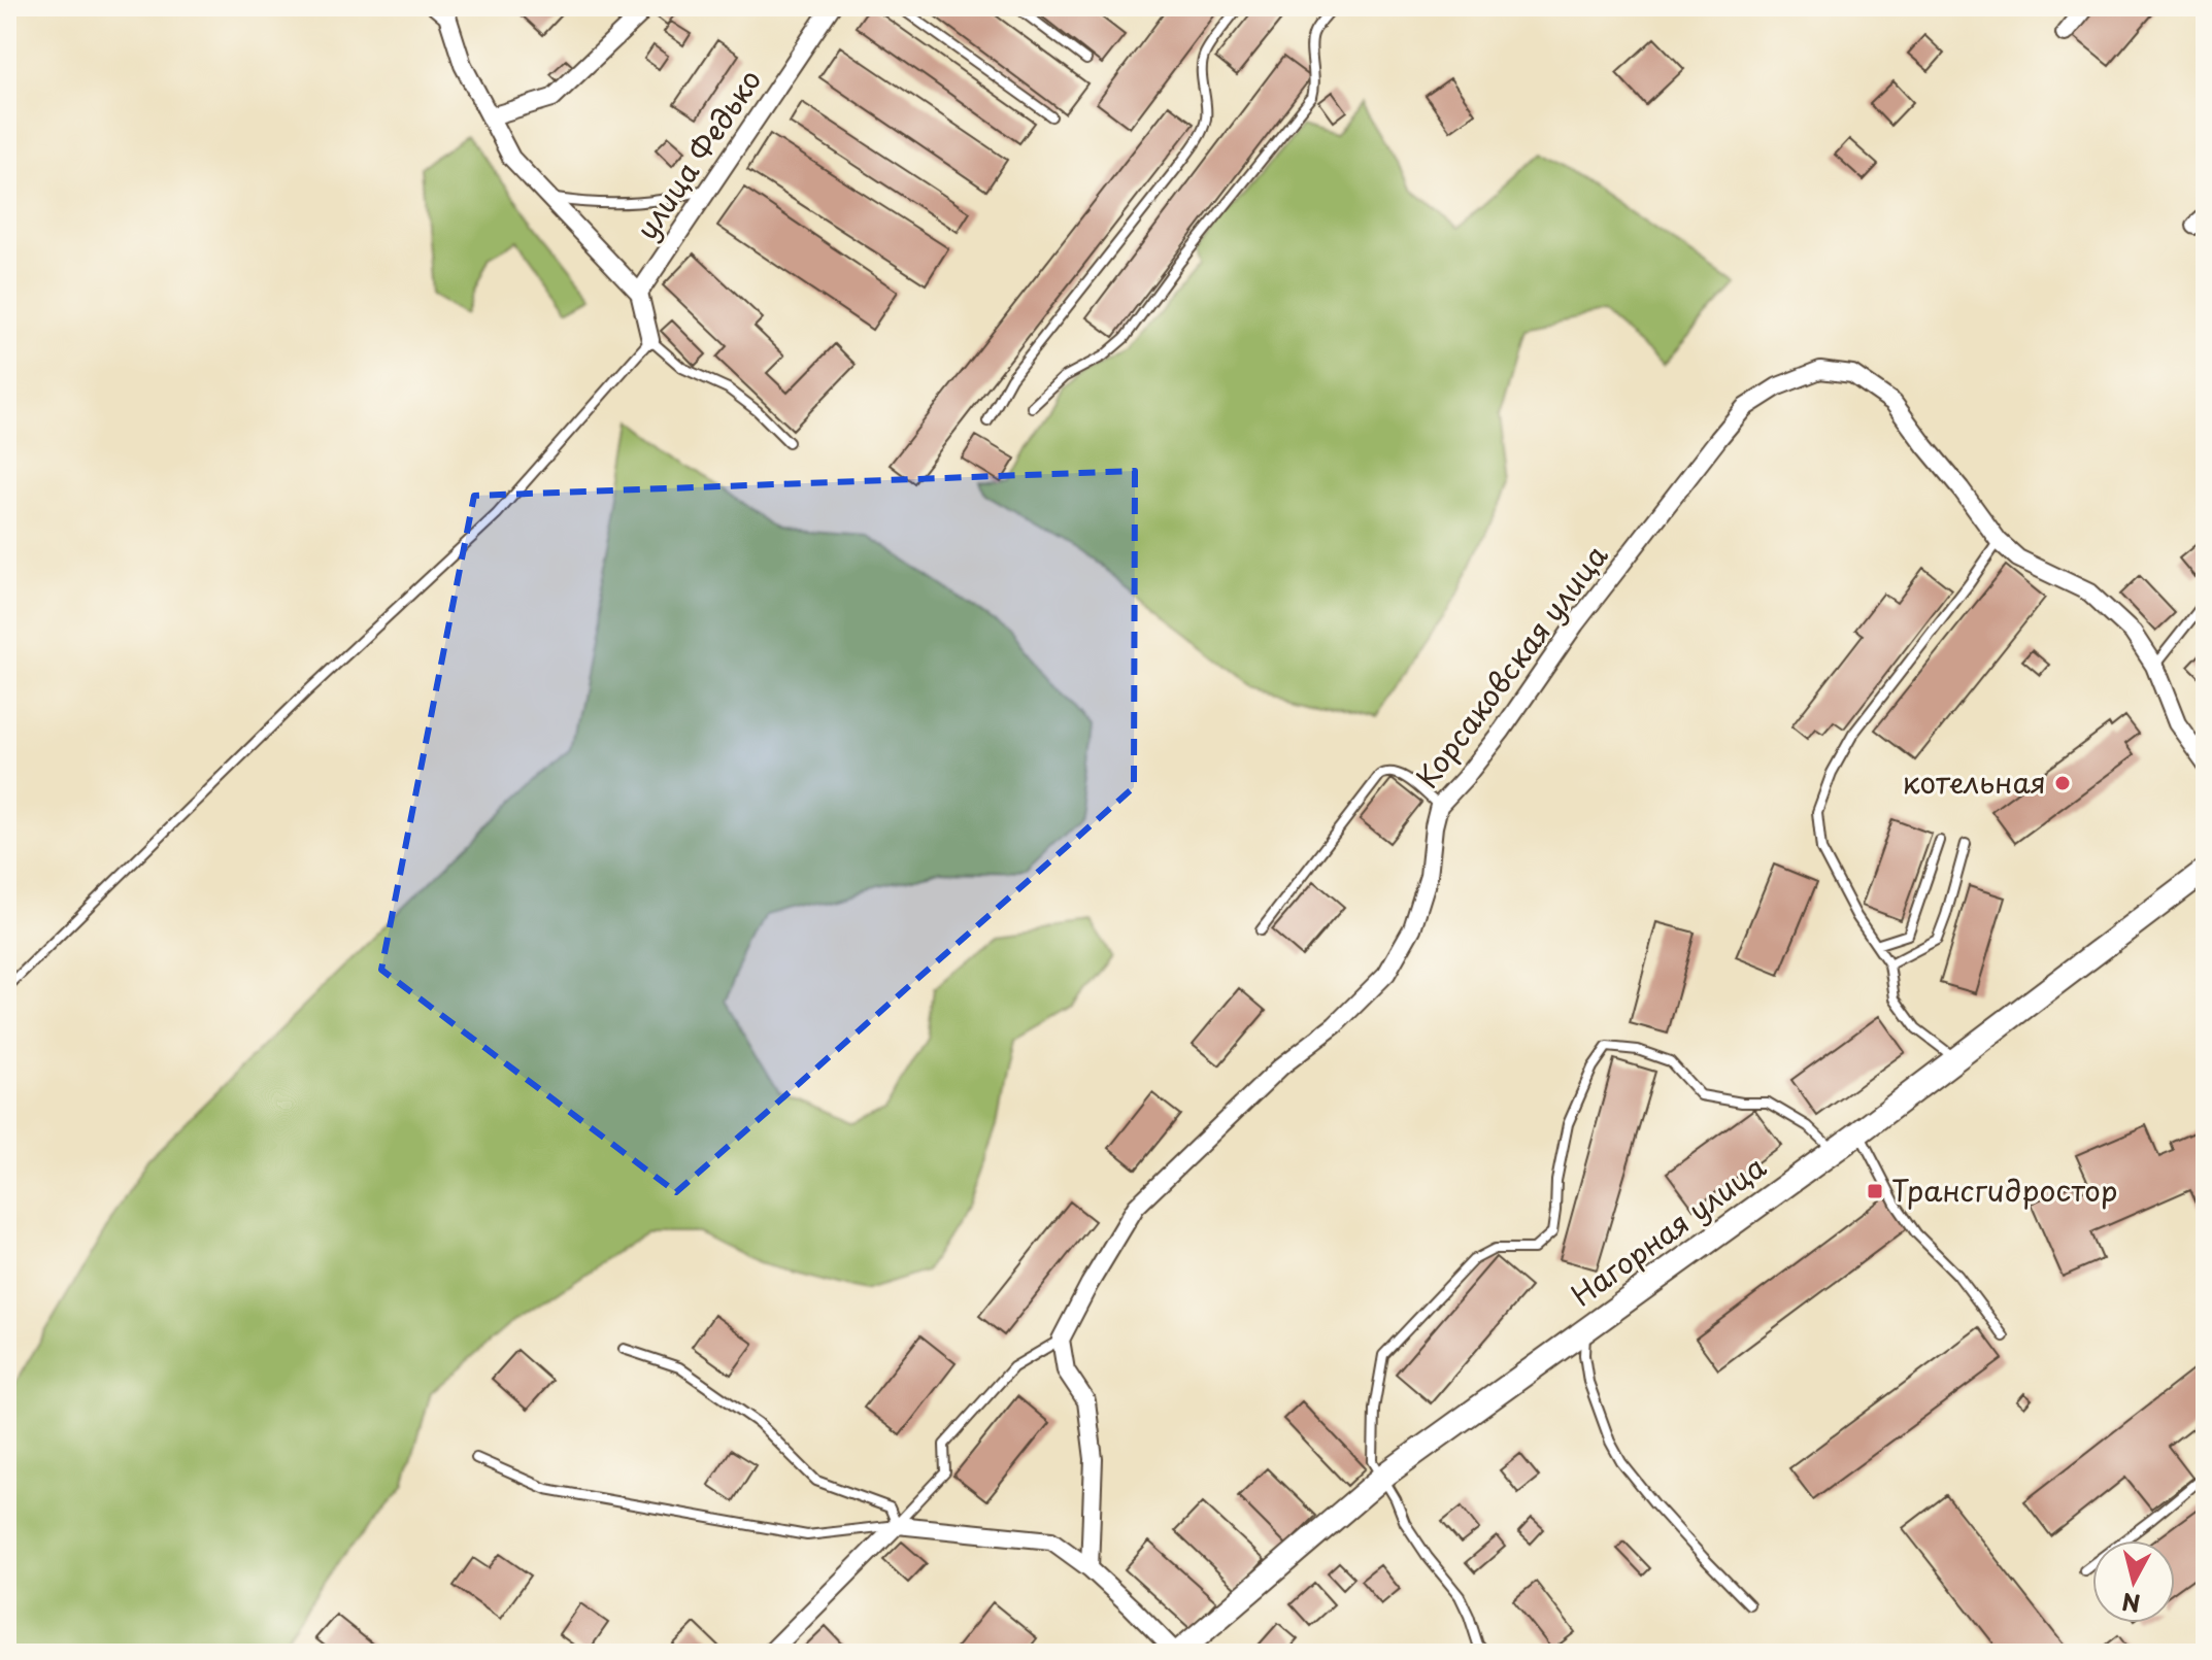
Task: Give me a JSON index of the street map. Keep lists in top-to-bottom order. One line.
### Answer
{"streets":{"street":["улица Федько","Корсаковская улица","Нагорная улица"]},"places":{"other":["котельная"],"transit":["Трансгидростор"]},"north":"bottom"}
